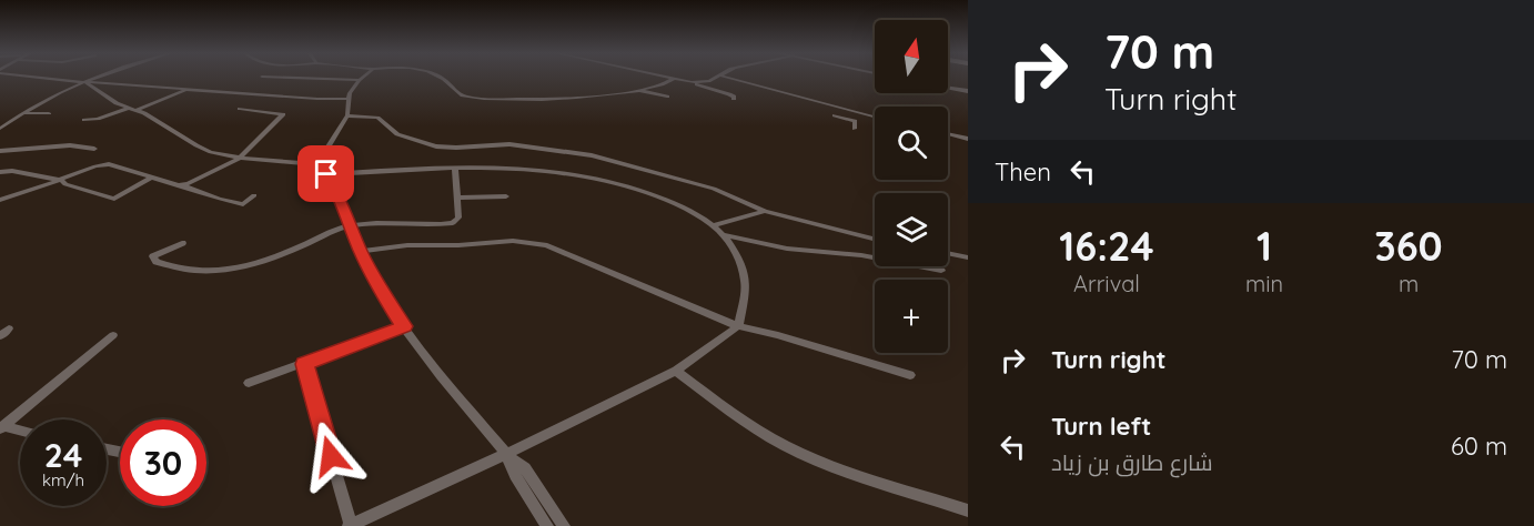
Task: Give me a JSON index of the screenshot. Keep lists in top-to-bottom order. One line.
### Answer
{"north":"top","page":{"turn":["70 m","Turn right"],"map_buttons":"+","then":"Then","eta":["16:24","Arrival","1","min","360","m"],"list":[{"name":"Turn right","value":"70 m"},{"name":"Turn left","note":"شارع طارق بن زياد","value":"60 m"}],"speed":"24 km/h","limit":"30"}}
